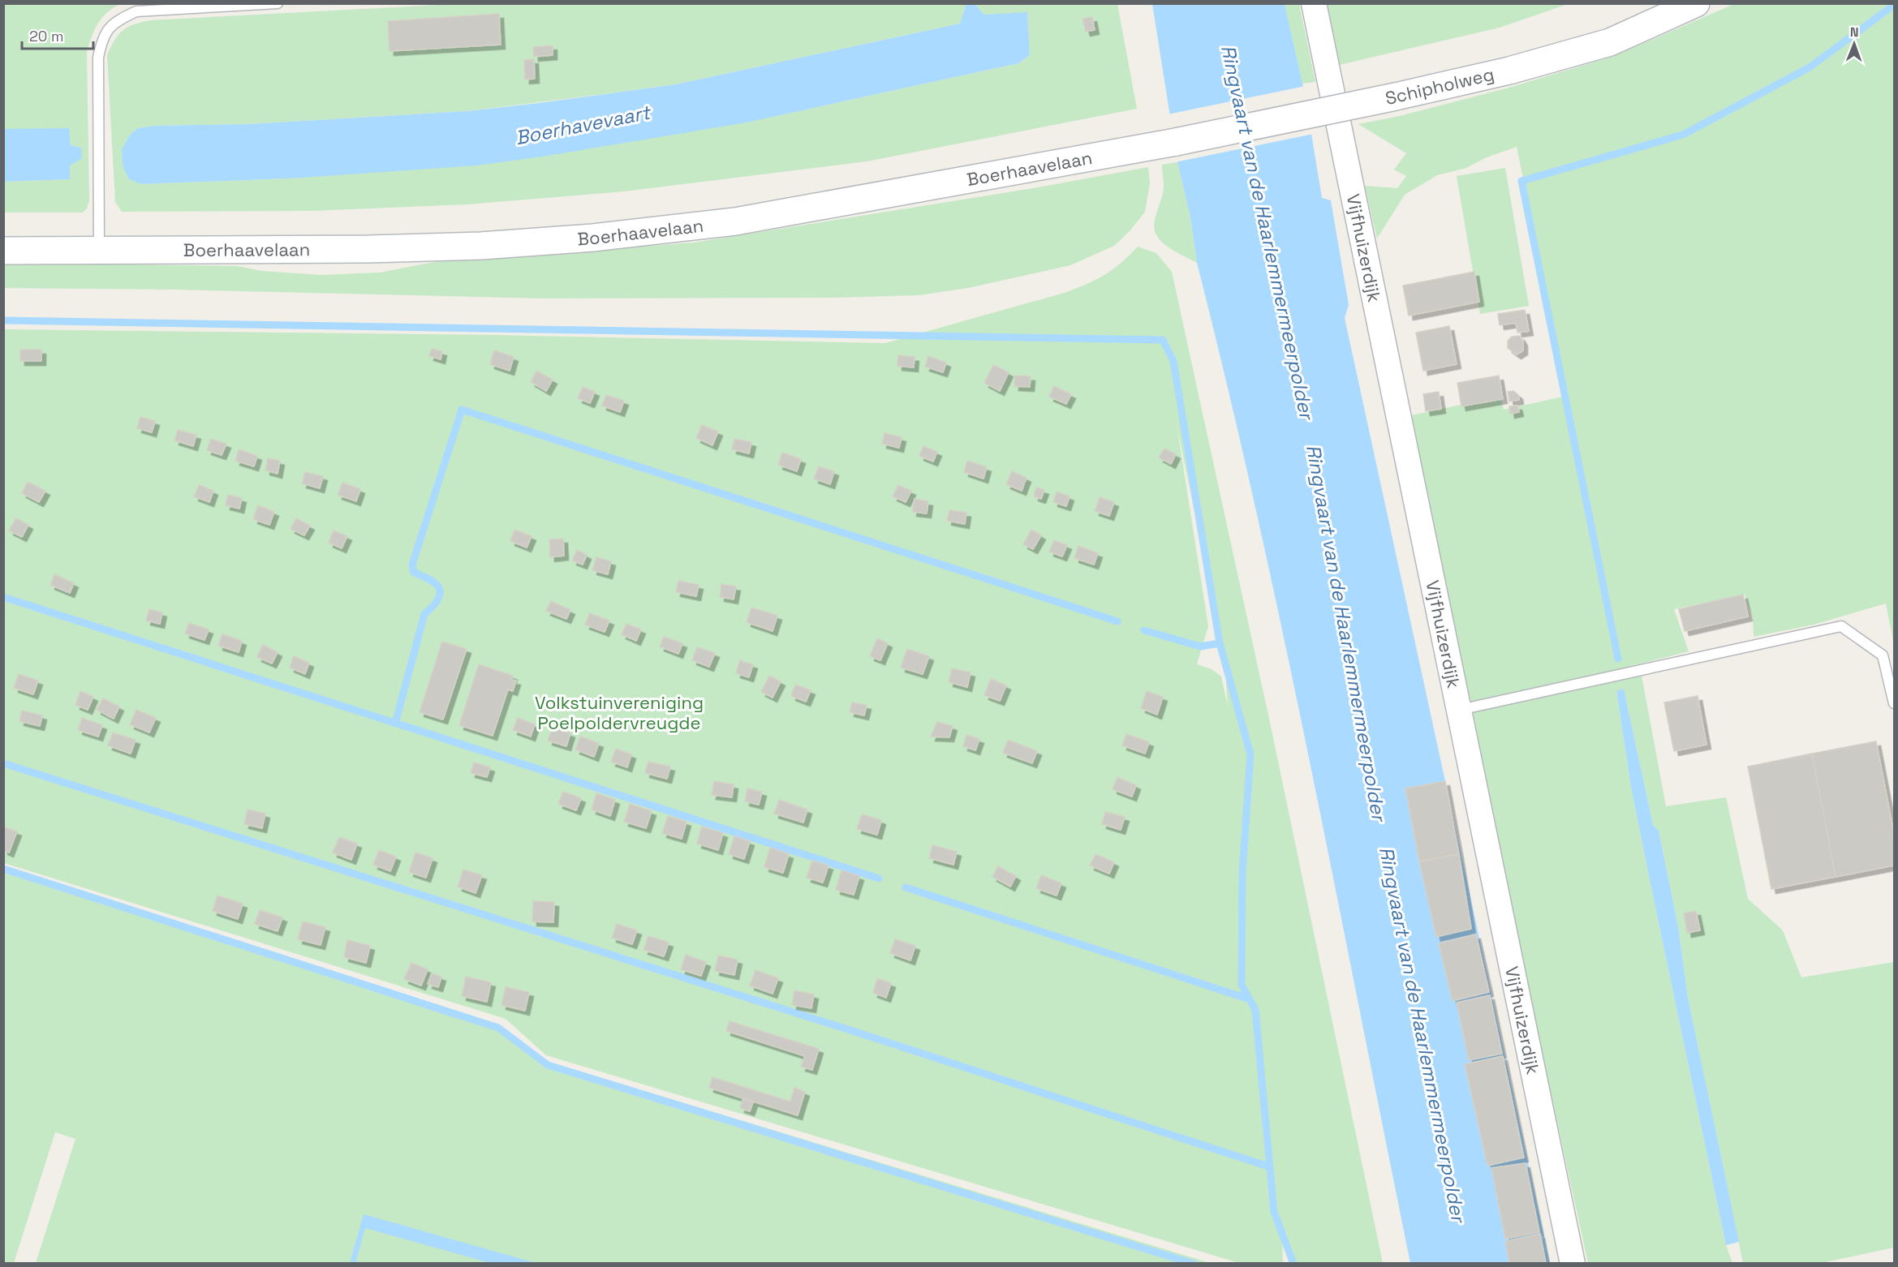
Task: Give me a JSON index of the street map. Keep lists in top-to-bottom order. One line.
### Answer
{"streets":{"main road":["Schipholweg","Boerhaavelaan"],"street":["Vijfhuizerdijk"]},"crossings":[["Schipholweg","Boerhaavelaan"]],"water":["Boerhavevaart","Ringvaart van de Haarlemmermeerpolder"],"parks":["Volkstuinvereniging Poelpoldervreugde"],"scale_bar":"20 m","north":"top"}
